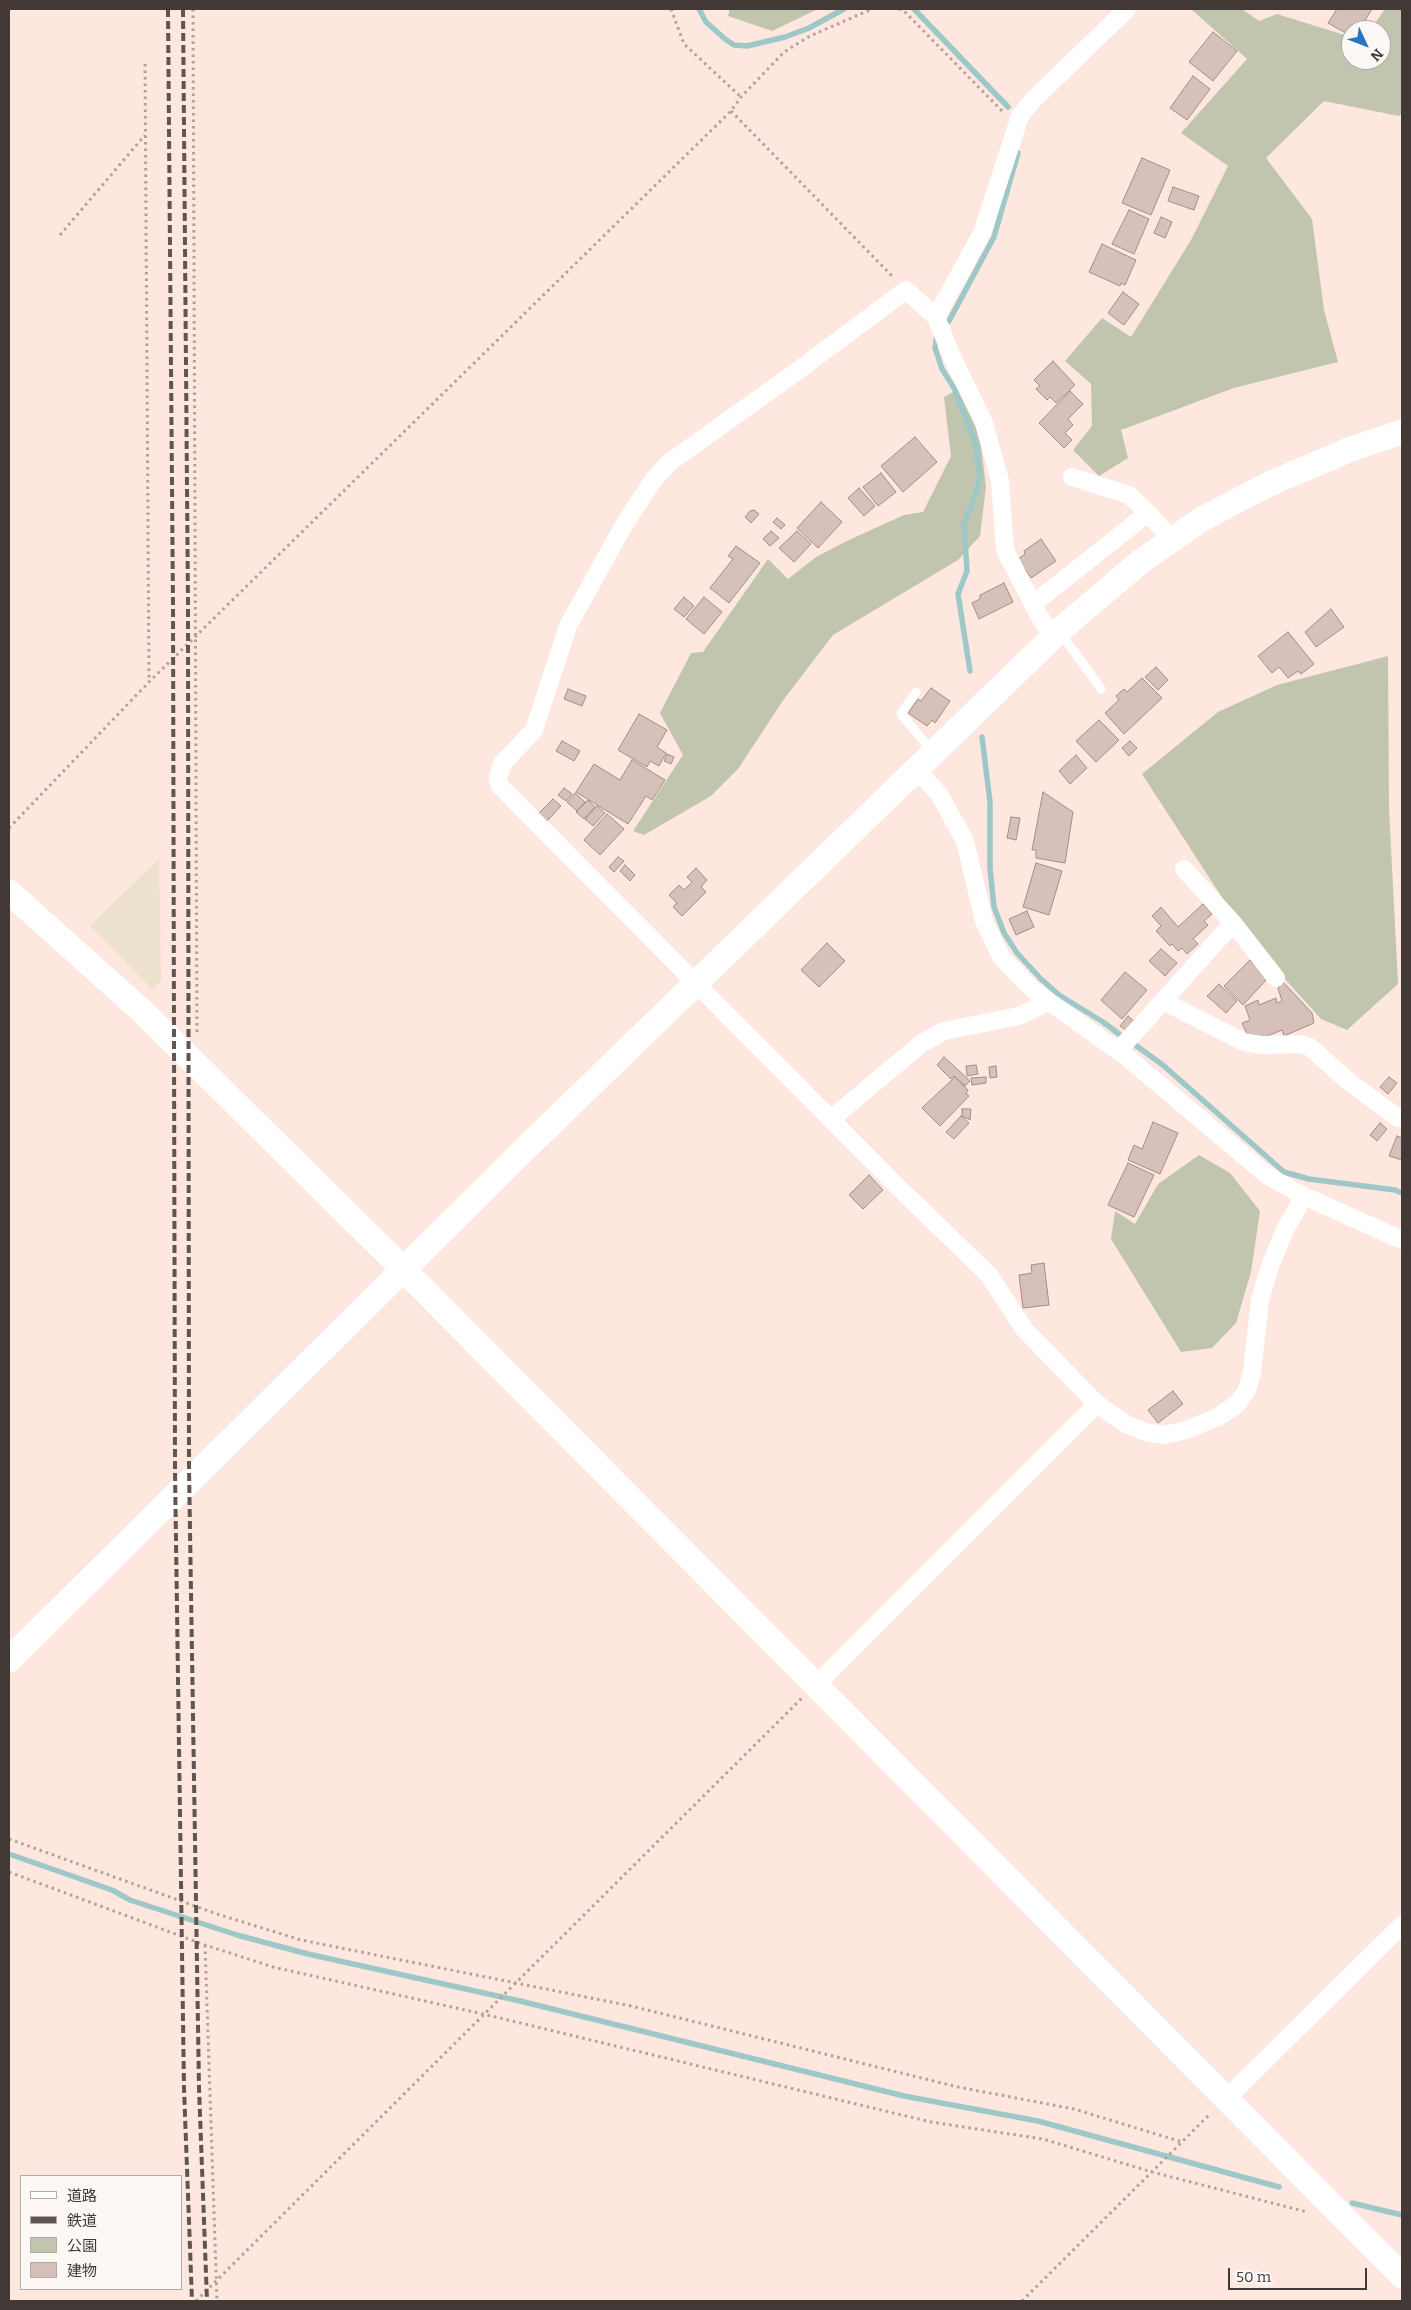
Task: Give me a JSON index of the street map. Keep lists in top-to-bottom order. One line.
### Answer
{"legend":["道路","鉄道","公園","建物"],"scale_bar":"50 m","north":"bottom right"}
